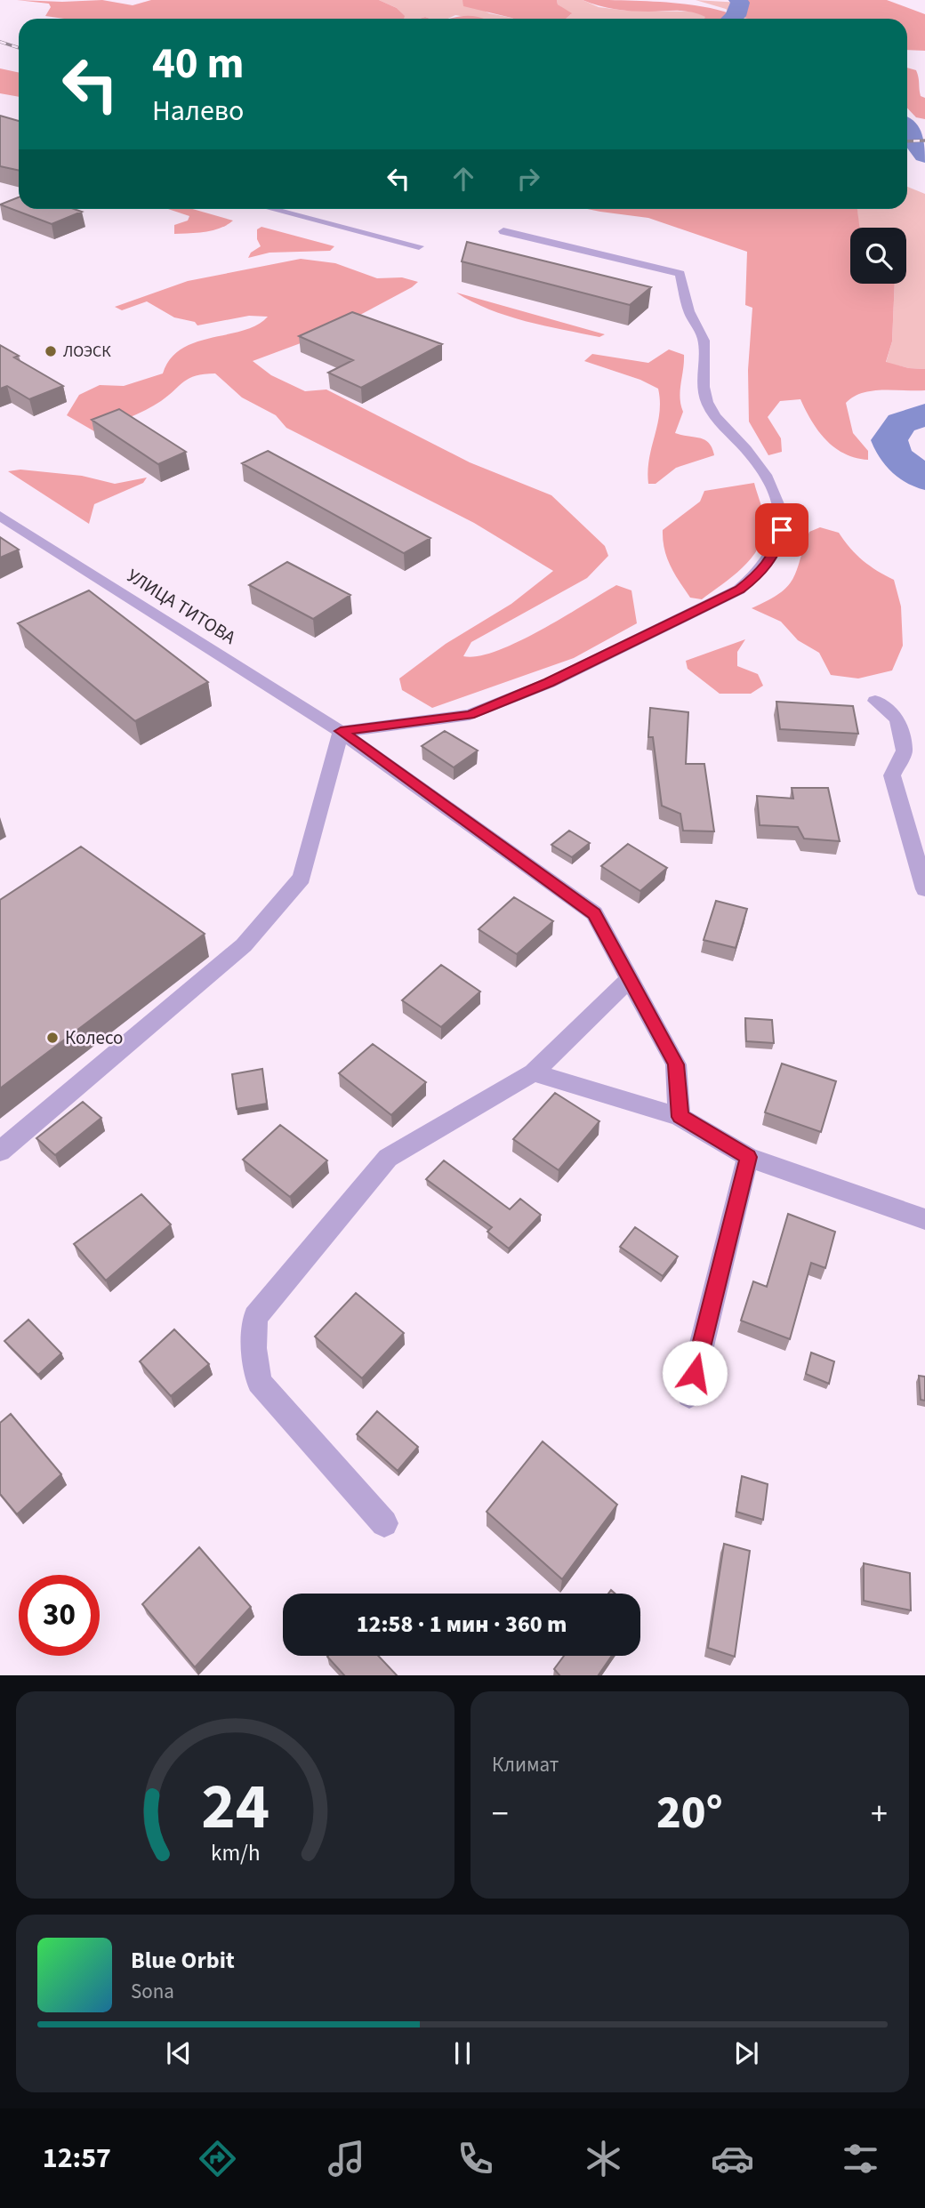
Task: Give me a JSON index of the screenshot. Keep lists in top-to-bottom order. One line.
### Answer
{"streets":{"street":["УЛИЦА ТИТОВА"]},"places":["ЛОЭСК","Колесо"],"page":{"turn":["40 m","Налево"],"limit":"30","trip":"12:58 · 1 мин · 360 m","tile":"Климат","heat":["−","20°","+"],"song":["Blue Orbit","Sona"],"tabs":"12:57","gauge":["24","km/h"]}}
